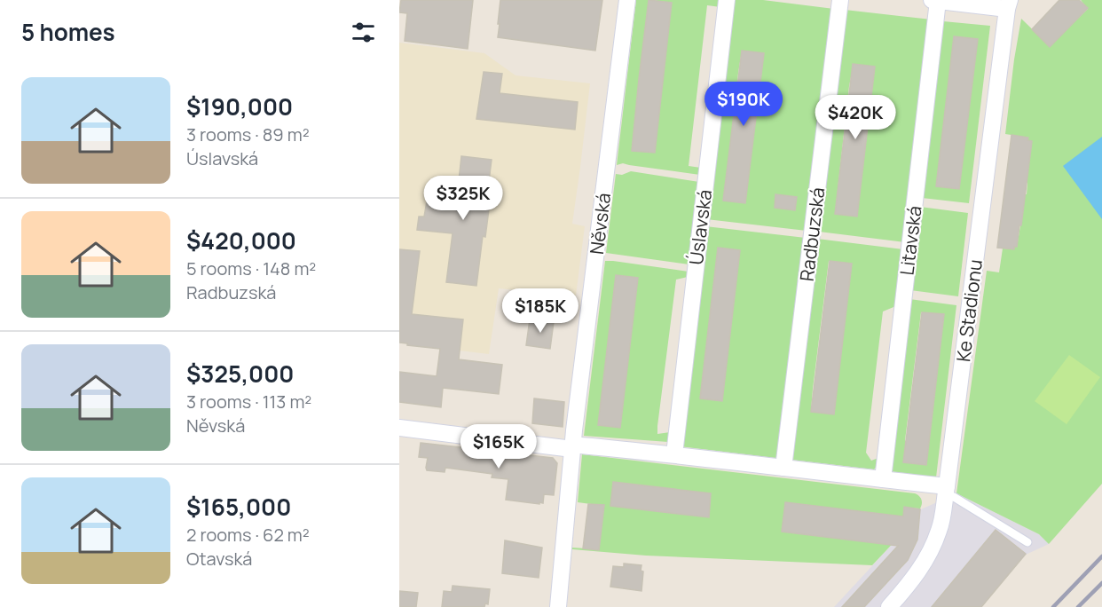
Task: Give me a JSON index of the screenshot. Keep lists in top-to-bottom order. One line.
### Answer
{"streets":{"street":["Něvská","Úslavská","Radbuzská","Litavská","Ke Stadionu"]},"page":{"heading":"5 homes","list":[{"name":"$190,000","note":"3 rooms · 89 m² · Úslavská"},{"name":"$420,000","note":"5 rooms · 148 m² · Radbuzská"},{"name":"$325,000","note":"3 rooms · 113 m² · Něvská"},{"name":"$165,000","note":"2 rooms · 62 m² · Otavská"}],"price":["$190K","$420K","$325K","$185K","$165K"]}}
